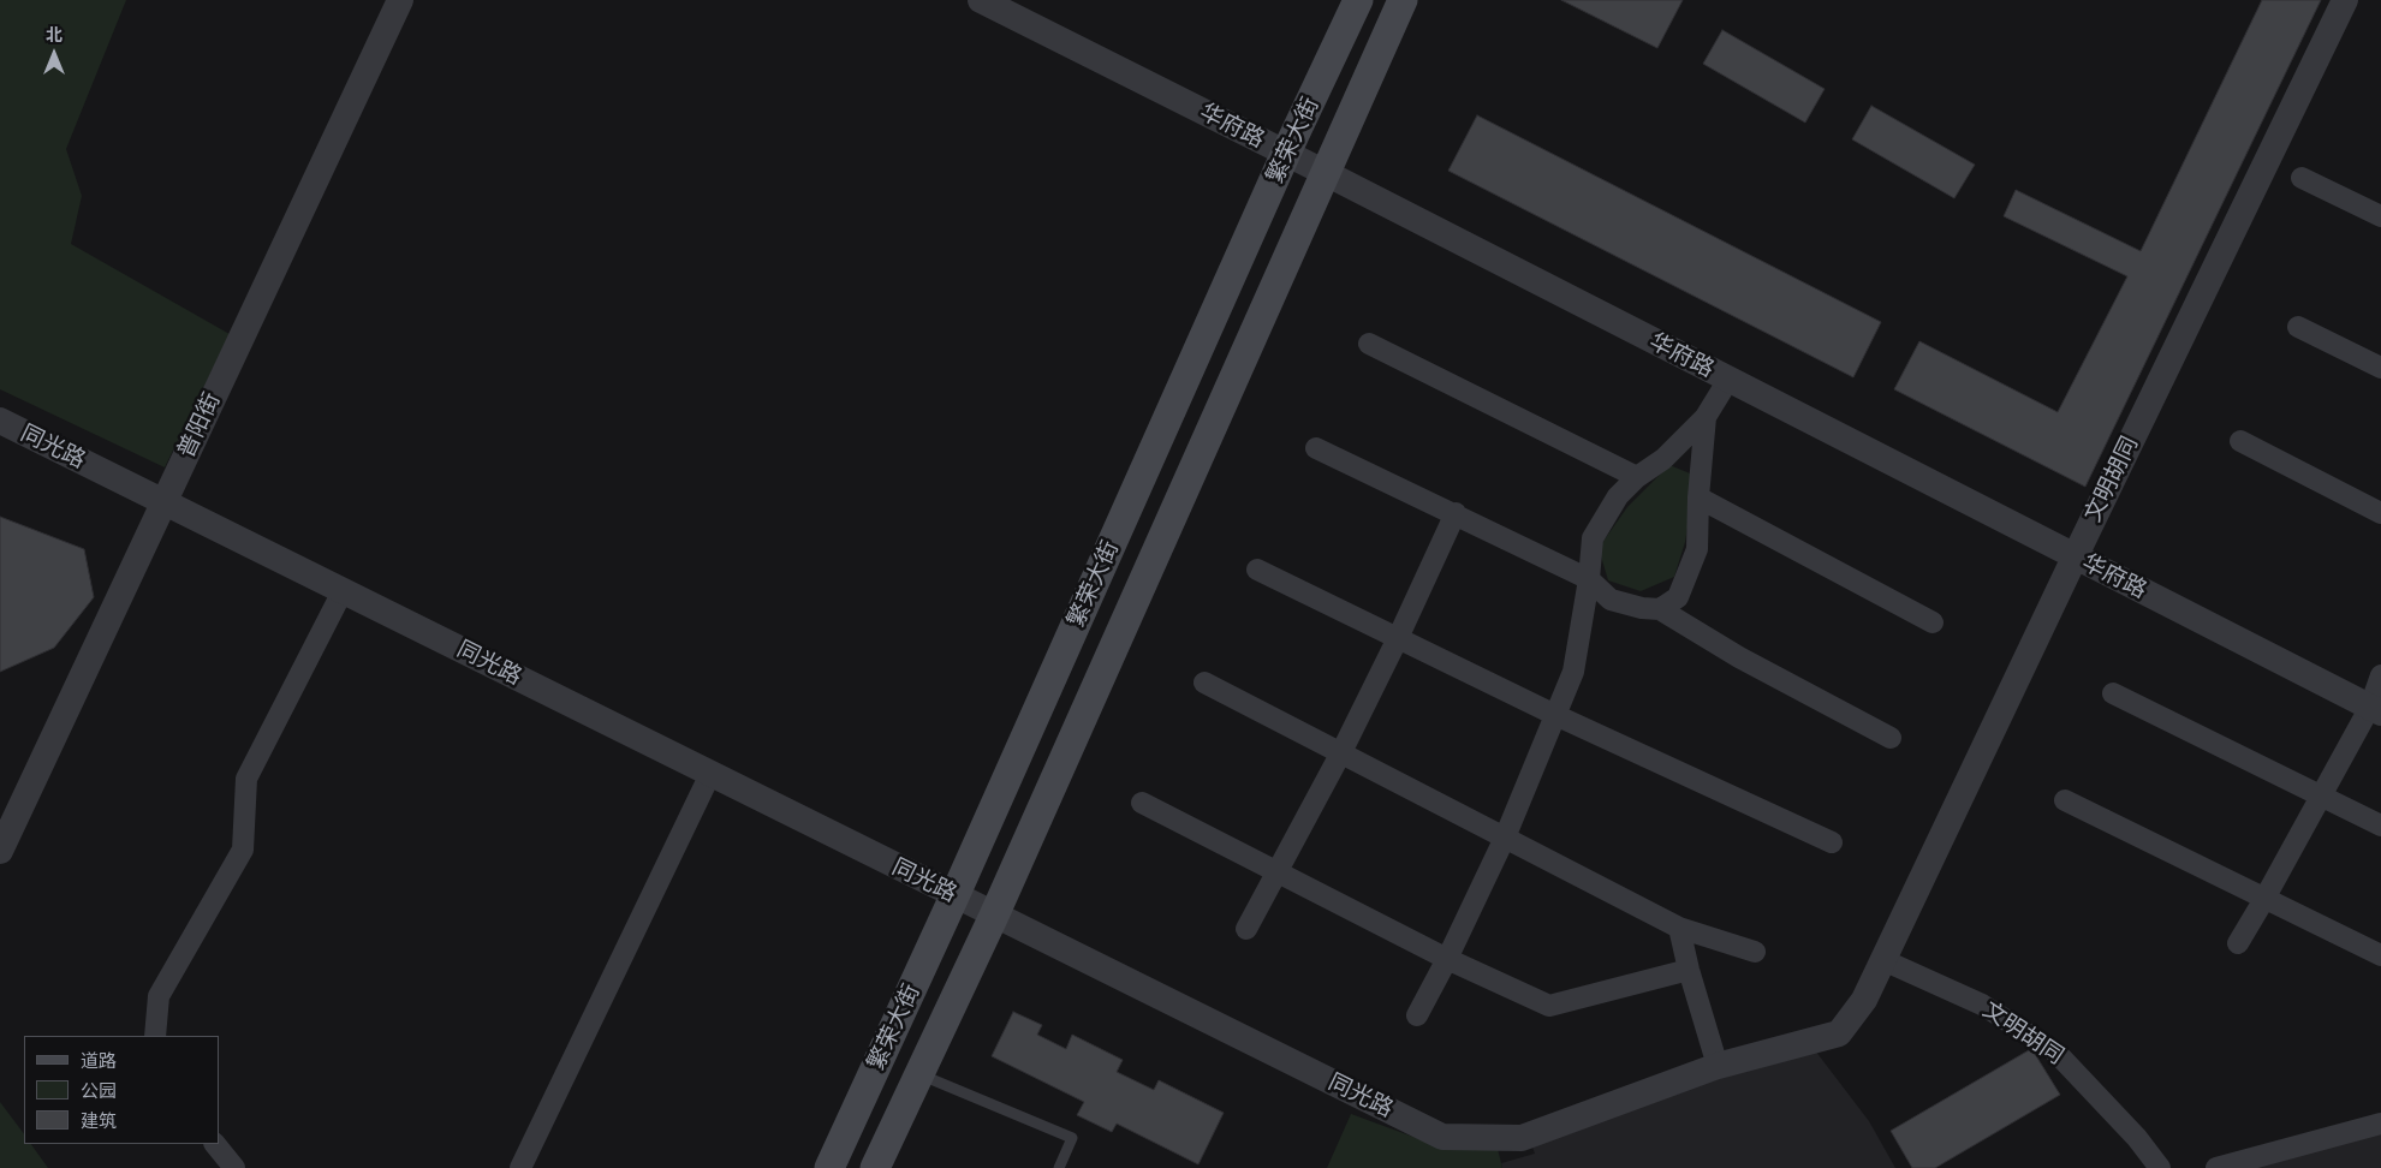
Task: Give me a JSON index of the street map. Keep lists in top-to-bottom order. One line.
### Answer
{"streets":{"main road":["繁荣大街"],"street":["华府路","普阳街","同光路","文明胡同"]},"crossings":[["华府路","繁荣大街"],["华府路","文明胡同"],["繁荣大街","同光路"],["普阳街","同光路"],["同光路","文明胡同"]],"legend":["道路","公园","建筑"],"north":"top"}
